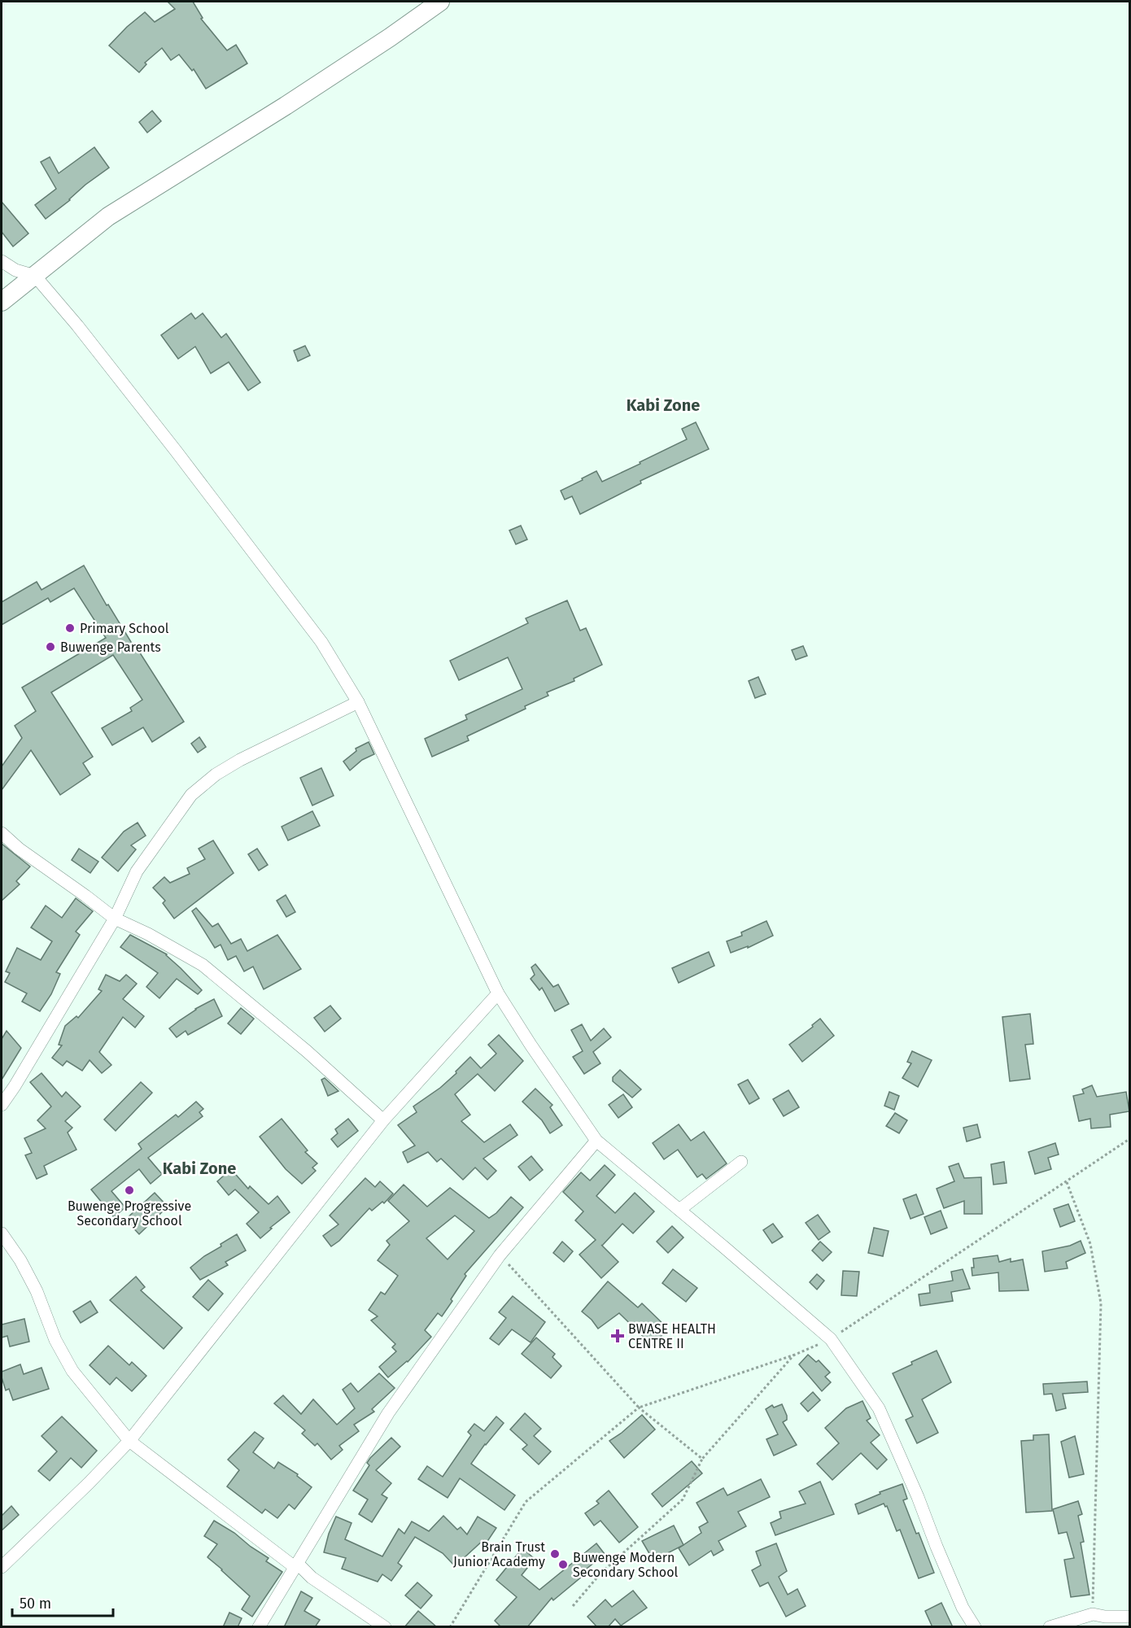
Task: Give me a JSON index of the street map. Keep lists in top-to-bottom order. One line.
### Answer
{"districts":["Kabi Zone","Kabi Zone"],"places":{"other":["Primary School","Buwenge Parents","Buwenge Progressive Secondary School","Brain Trust Junior Academy","Buwenge Modern Secondary School"],"health":["BWASE HEALTH CENTRE II"]},"scale_bar":"50 m"}
